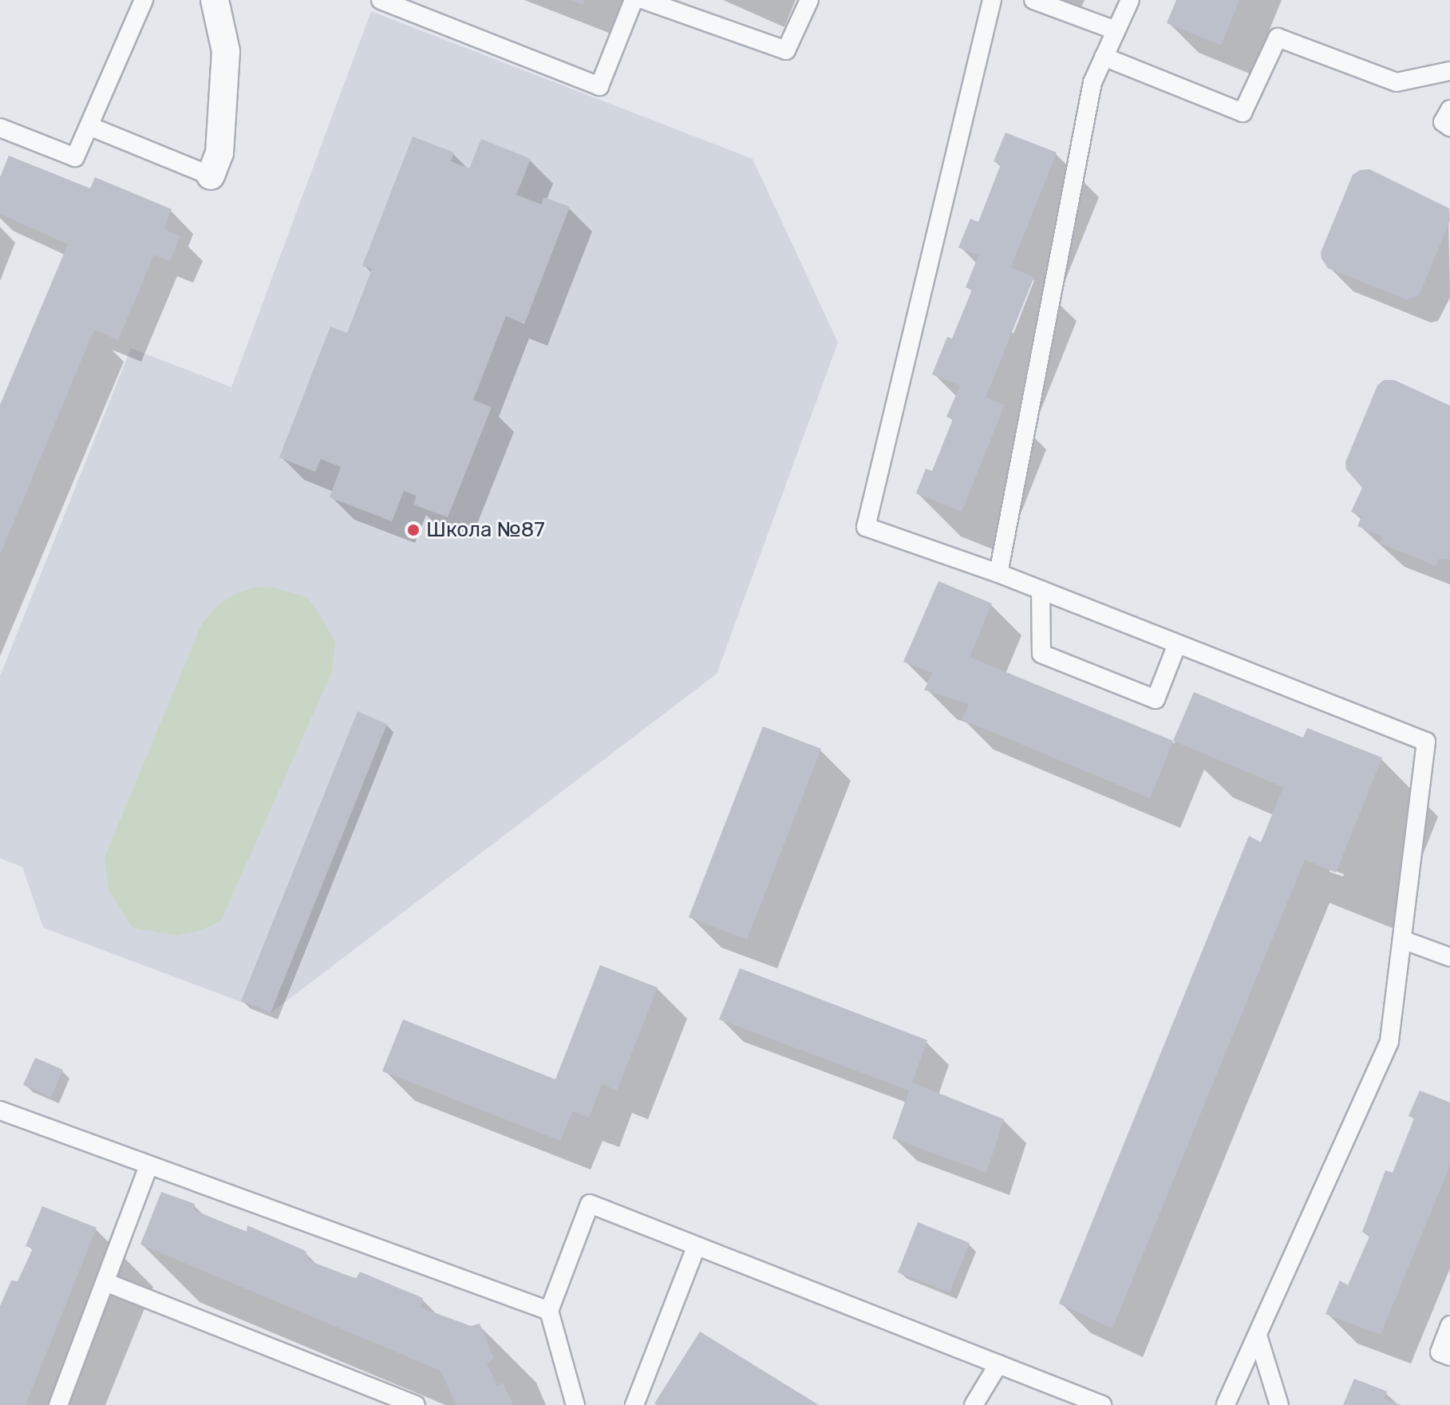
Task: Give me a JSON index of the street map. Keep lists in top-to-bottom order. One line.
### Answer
{"places":["Школа №87"]}
